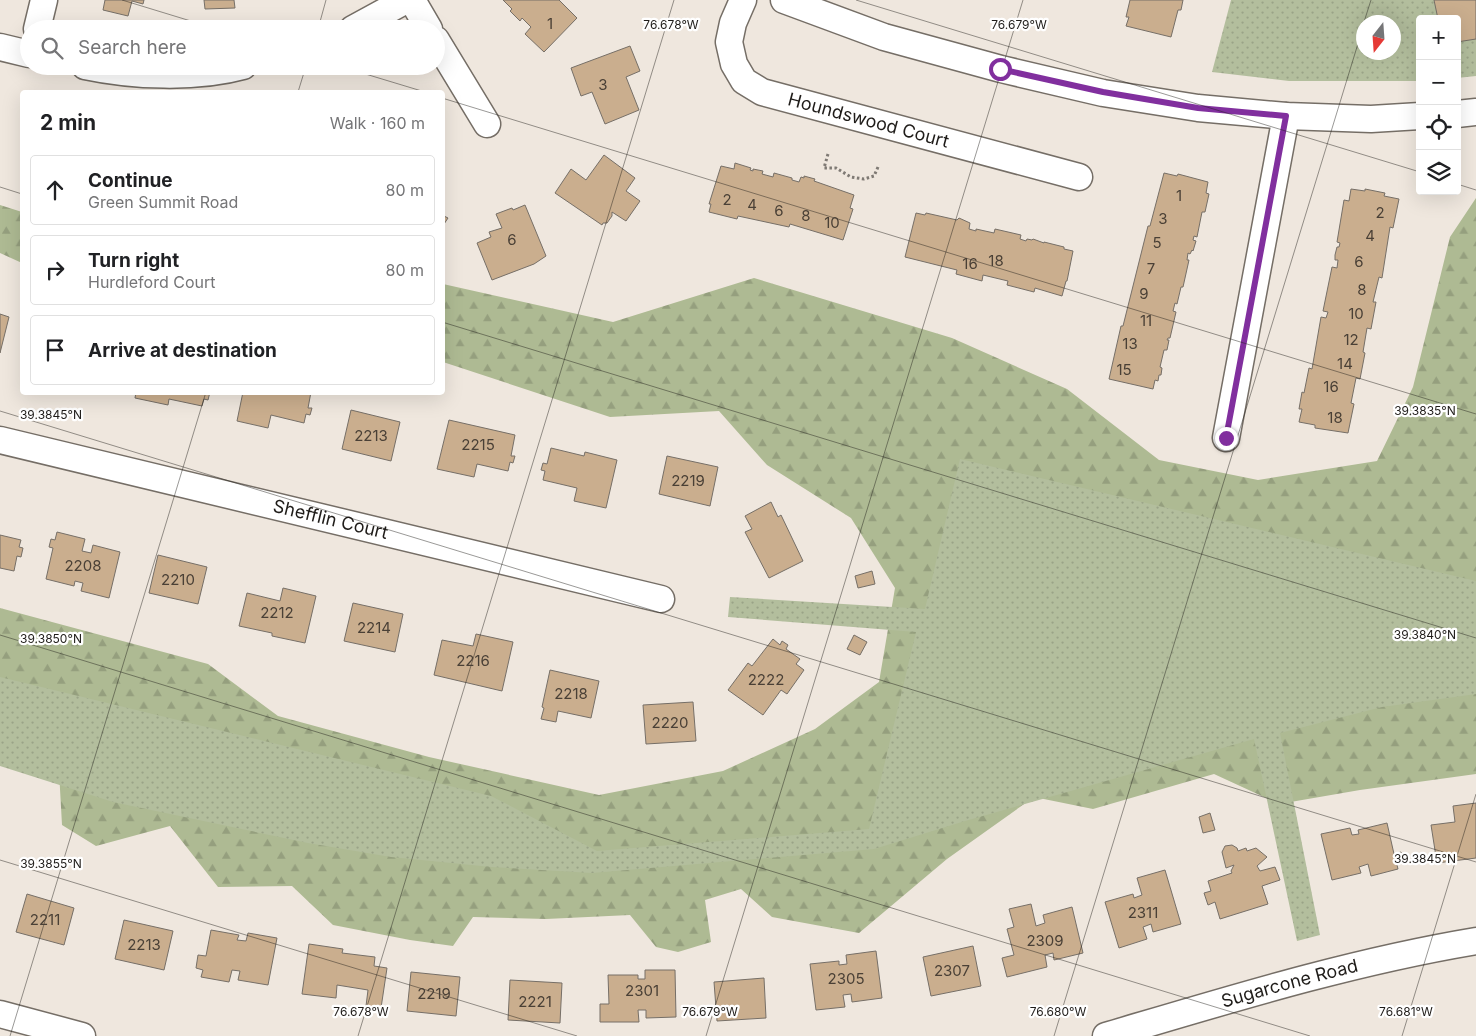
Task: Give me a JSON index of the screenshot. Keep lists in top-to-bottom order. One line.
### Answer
{"streets":{"street":["Houndswood Court","Shefflin Court","Sugarcone Road"]},"house_numbers":["1","3","1","2","4","6","2","8","3","10","4","6","5","18","6","16","7","8","9","10","11","12","13","14","15","16","18","2213","2215","2219","2208","2210","2212","2214","2216","2222","2218","2220","2311","2211","2309","2213","2307","2305","2301","2219","2221"],"north":"bottom","page":{"map_buttons":["+","−"],"search":"Search here","heading":["2 min","Walk · 160 m"],"list":[["Continue","Green Summit Road","80 m"],["Turn right","Hurdleford Court","80 m"],"Arrive at destination"]},"coordinates":["76.678°W","76.679°W","39.3835°N","39.3845°N","39.3840°N","39.3850°N","39.3855°N","76.680°W","76.681°W"]}
